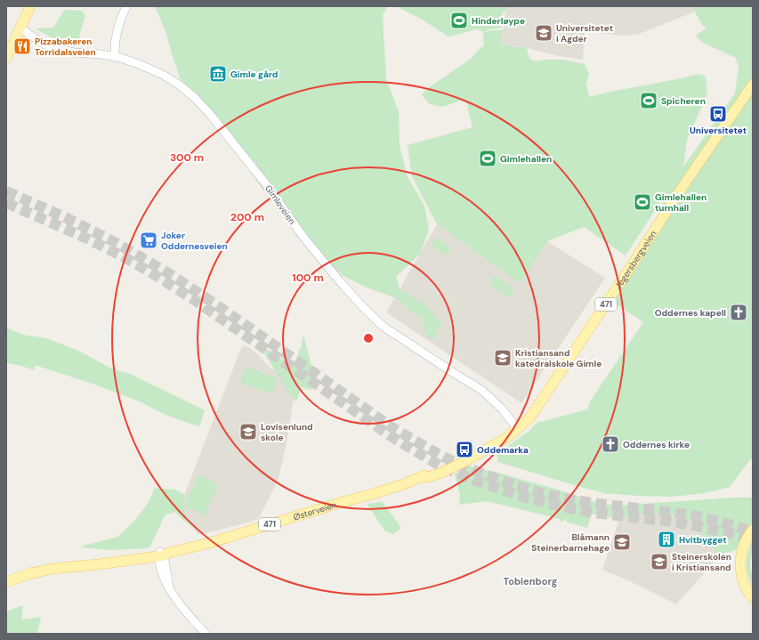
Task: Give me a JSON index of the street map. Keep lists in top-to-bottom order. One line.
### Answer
{"streets":{"main road":["Jegersbergveien","471","Østerveien"],"street":["Gimleveien"]},"crossings":[["Gimleveien","Jegersbergveien"],["Gimleveien","Østerveien"],["Jegersbergveien","Østerveien"]],"districts":["Tobienborg"],"places":{"sports":["Hinderløype","Spicheren","Gimlehallen","Gimlehallen turnhall"],"school or university":["Universitetet i Agder","Kristiansand katedralskole Gimle","Lovisenlund skole","Blåmann Steinerbarnehage","Steinerskolen i Kristiansand"],"restaurant":["Pizzabakeren Torridalsveien"],"museum":["Gimle gård"],"bus stop":["Universitetet","Oddemarka"],"supermarket":["Joker Oddernesveien"],"church":["Oddernes kapell","Oddernes kirke"],"building":["Hvitbygget"]},"rings":["300 m","200 m","100 m"]}
